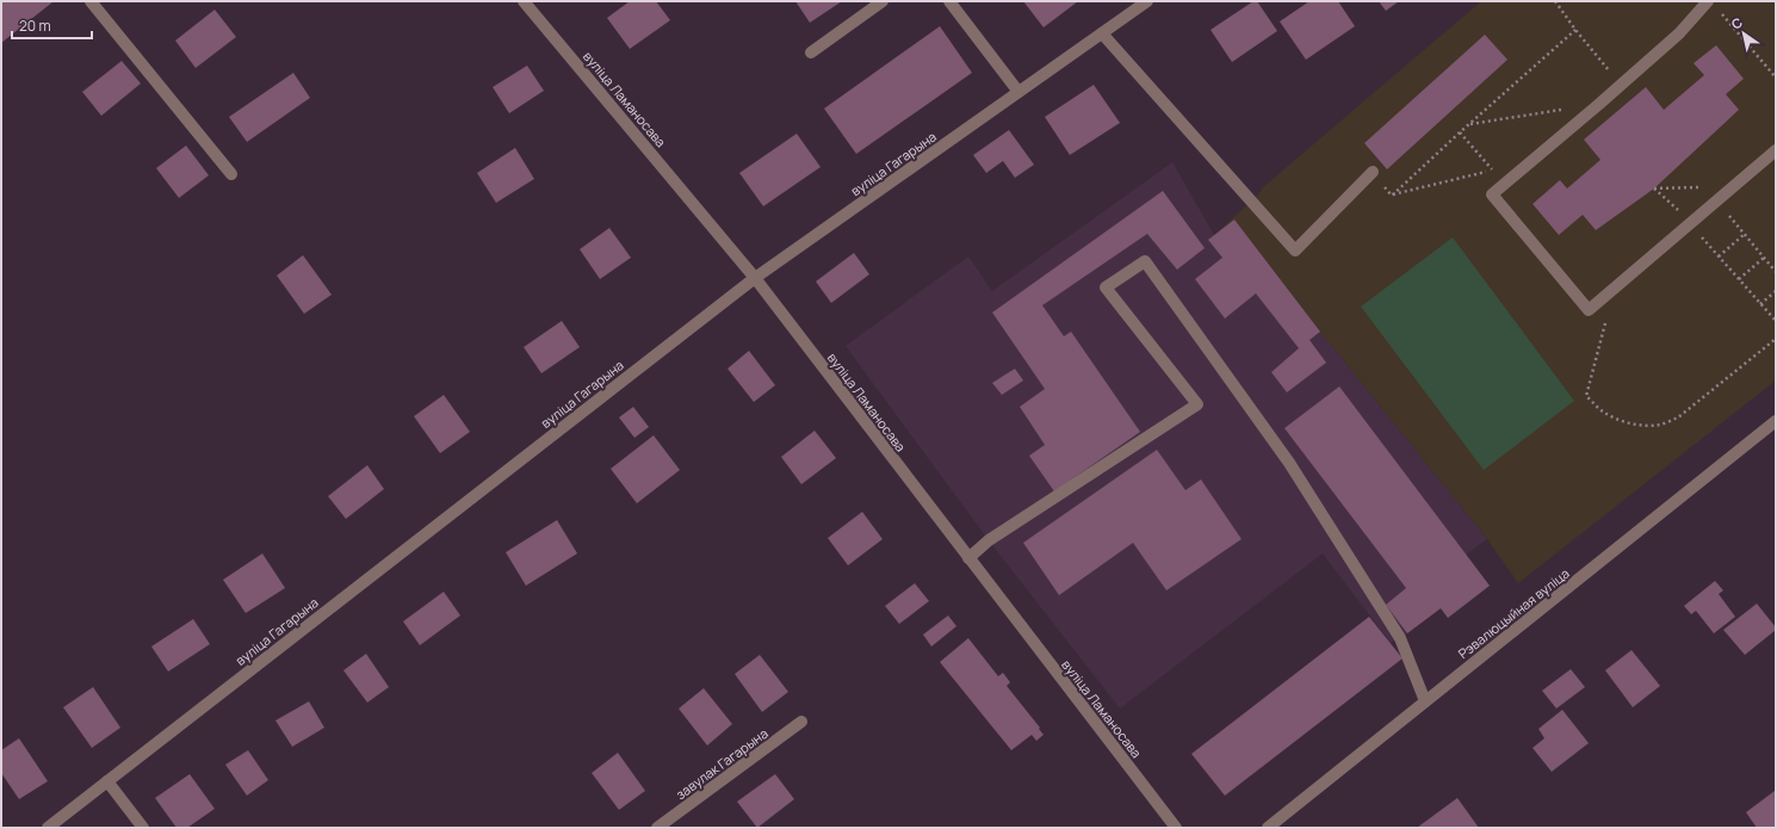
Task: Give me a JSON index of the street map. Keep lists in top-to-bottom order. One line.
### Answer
{"streets":{"street":["вуліца Ламаносава","вуліца Гагарына","Рэвалюцыйная вуліца","завулак Гагарына"]},"crossings":[["вуліца Ламаносава","вуліца Гагарына"]],"scale_bar":"20 m","north":"top left"}
